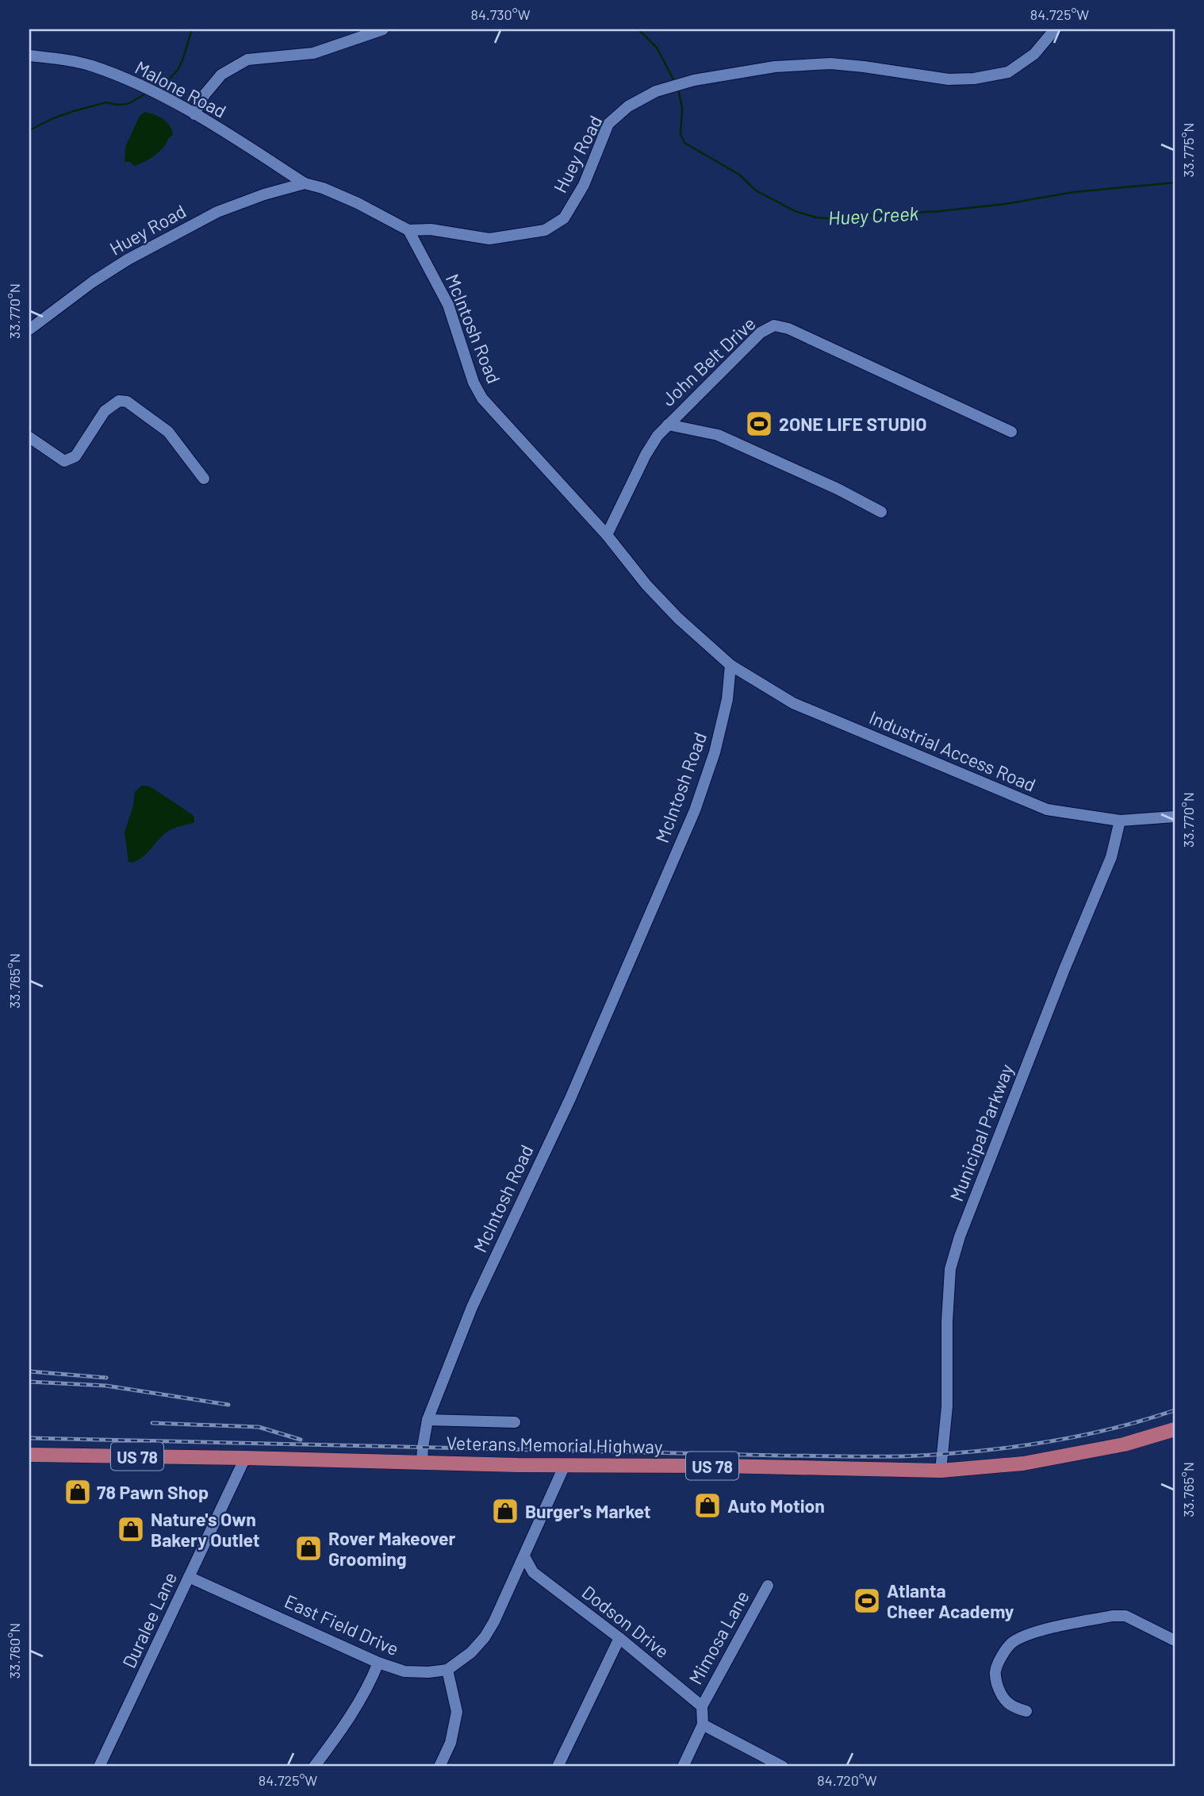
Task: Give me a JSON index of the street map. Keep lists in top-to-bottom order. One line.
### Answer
{"streets":{"main road":["Veterans Memorial Highway","US 78"],"street":["Malone Road","Huey Road","McIntosh Road","John Belt Drive","Industrial Access Road","Municipal Parkway","Duralee Lane","Dodson Drive","East Field Drive","Mimosa Lane"]},"crossings":[["Malone Road","Huey Road"],["Huey Road","McIntosh Road"],["McIntosh Road","John Belt Drive"],["McIntosh Road","Industrial Access Road"],["McIntosh Road","Veterans Memorial Highway"],["Industrial Access Road","Municipal Parkway"],["Municipal Parkway","Veterans Memorial Highway"],["Veterans Memorial Highway","Duralee Lane"],["Duralee Lane","East Field Drive"],["Dodson Drive","Mimosa Lane"]],"water":["Huey Creek"],"places":{"sports":["2ONE LIFE STUDIO","Atlanta Cheer Academy"],"shop":["78 Pawn Shop","Auto Motion","Burger's Market","Nature's Own Bakery Outlet","Rover Makeover Grooming"]},"coordinates":["84.730°W","84.725°W","33.775°N","33.770°N","33.765°N","33.760°N","84.720°W"]}
